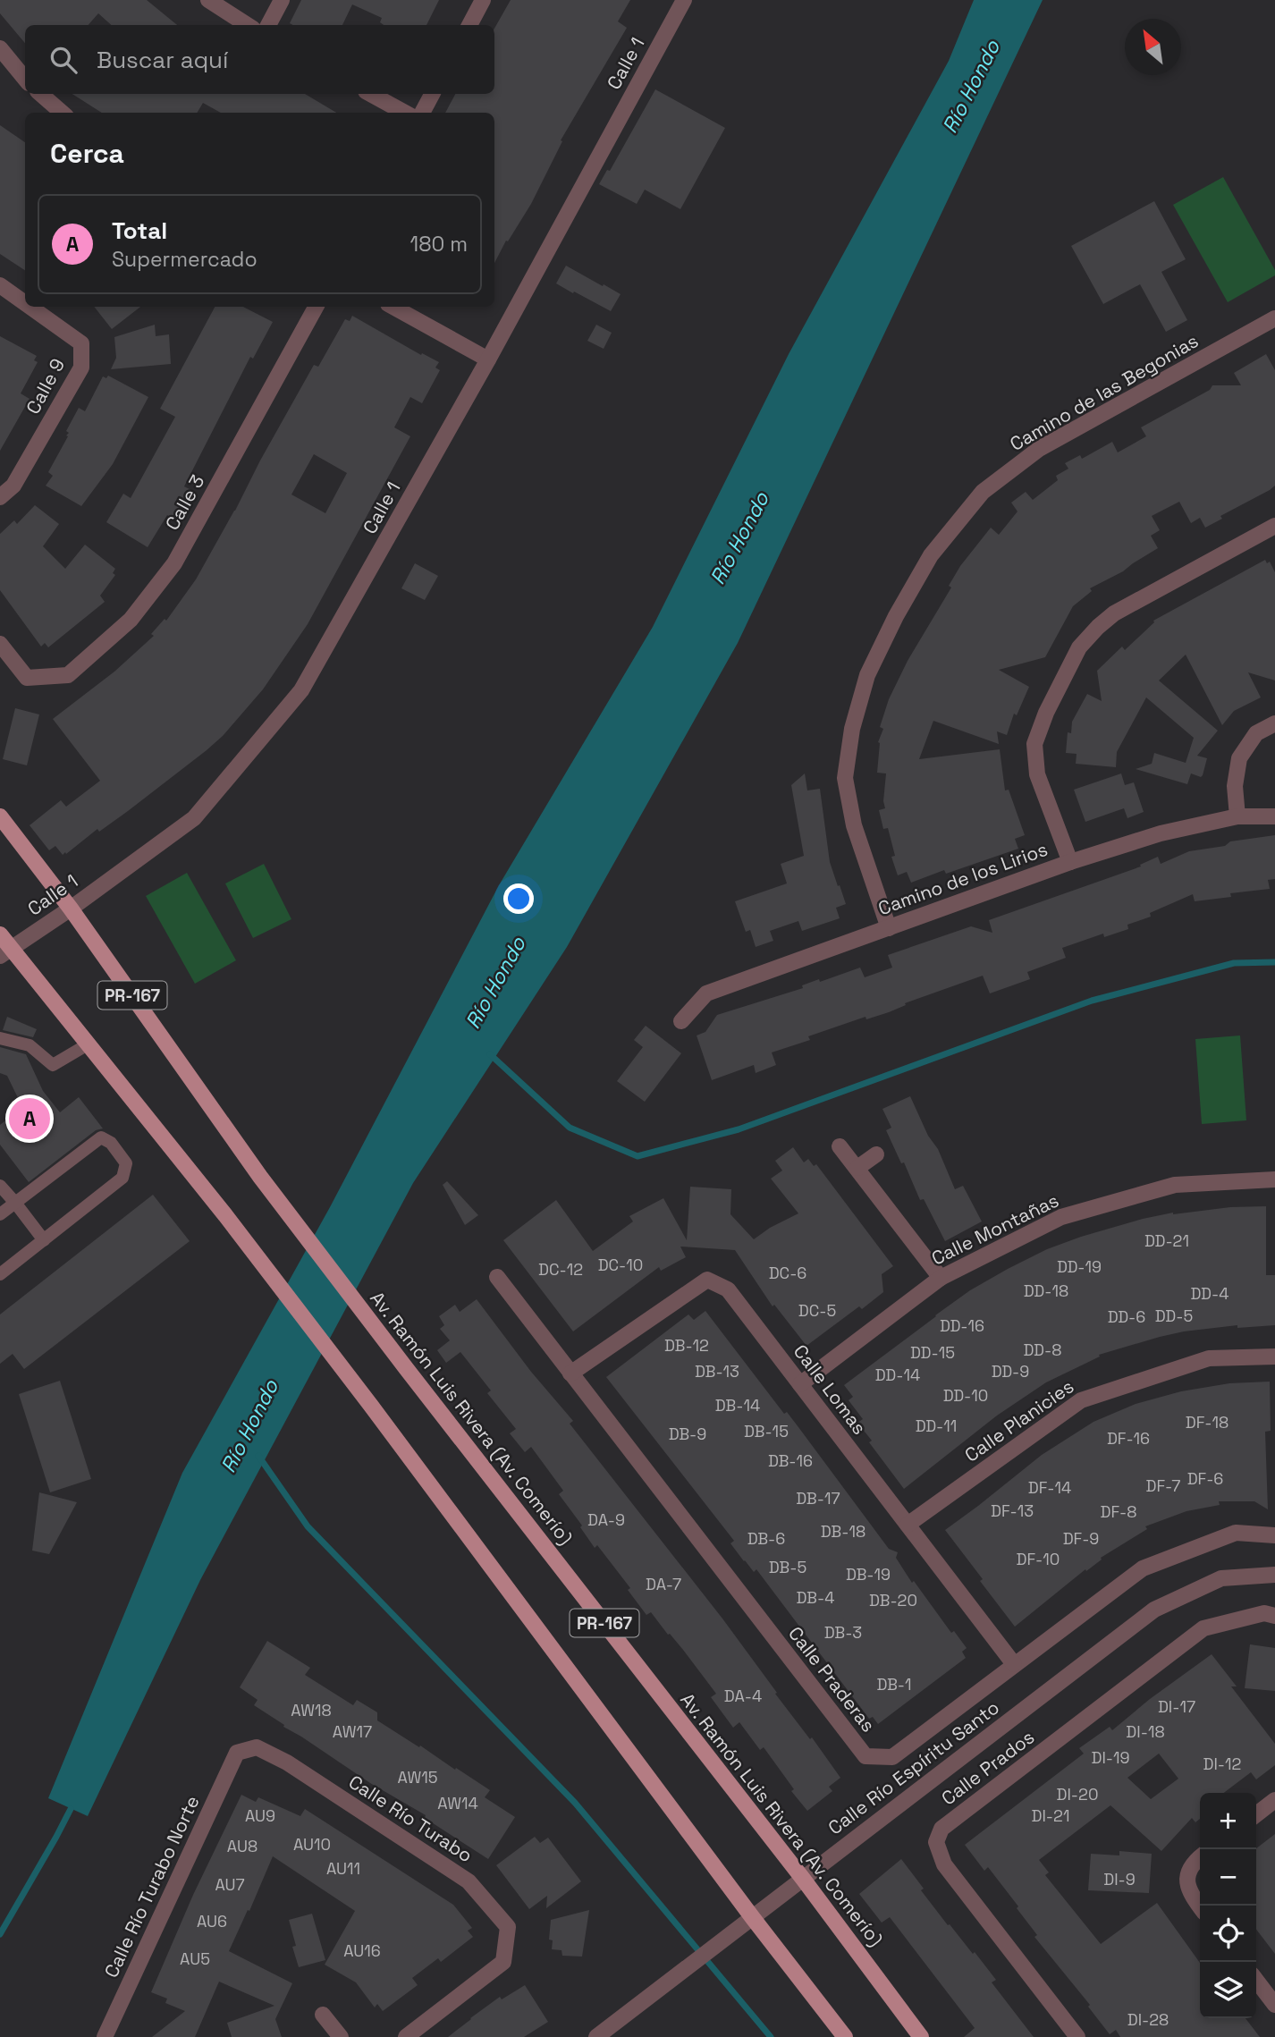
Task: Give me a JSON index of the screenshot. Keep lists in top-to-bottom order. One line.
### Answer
{"streets":{"main road":["PR-167","Av. Ramón Luis Rivera (Av. Comerío)"],"street":["Calle 1","Calle 9","Camino de las Begonias","Calle 3","Camino de los Lirios","Calle Montañas","Calle Lomas","Calle Planicies","Calle Praderas","Calle Río Espíritu Santo","Calle Prados","Calle Río Turabo","Calle Río Turabo Norte"]},"crossings":[["Calle 1","PR-167"],["Calle 1","Av. Ramón Luis Rivera (Av. Comerío)"],["Camino de las Begonias","Camino de los Lirios"],["PR-167","Calle Río Espíritu Santo"],["Calle Montañas","Calle Lomas"],["Calle Lomas","Calle Planicies"],["Calle Lomas","Calle Praderas"],["Av. Ramón Luis Rivera (Av. Comerío)","Calle Río Espíritu Santo"],["Calle Río Turabo","Calle Río Turabo Norte"]],"water":["Río Hondo"],"house_numbers":["DD-21","DC-10","DD-19","DC-12","DC-6","DD-18","DD-4","DC-5","DD-5","DD-6","DD-16","DB-12","DD-8","DD-15","DB-13","DD-9","DD-14","DD-10","DB-14","DF-18","DD-11","DB-15","DB-9","DF-16","DB-16","DF-6","DF-7","DF-14","DB-17","DF-13","DF-8","DA-9","DB-18","DB-6","DF-9","DF-10","DB-5","DB-19","DA-7","DB-4","DB-20","DB-3","DB-1","DA-4","DI-17","AW18","AW17","DI-18","DI-19","DI-12","AW15","DI-20","AW14","AU9","DI-21","AU10","AU8","AU11","DI-9","AU7","AU6","AU16","AU5","DI-28"],"north":"top left","page":{"search":"Buscar aquí","heading":"Cerca","list":[{"mark":"A","name":"Total","note":"Supermercado","value":"180 m"}],"pins":"A","map_buttons":["+","−"]}}
